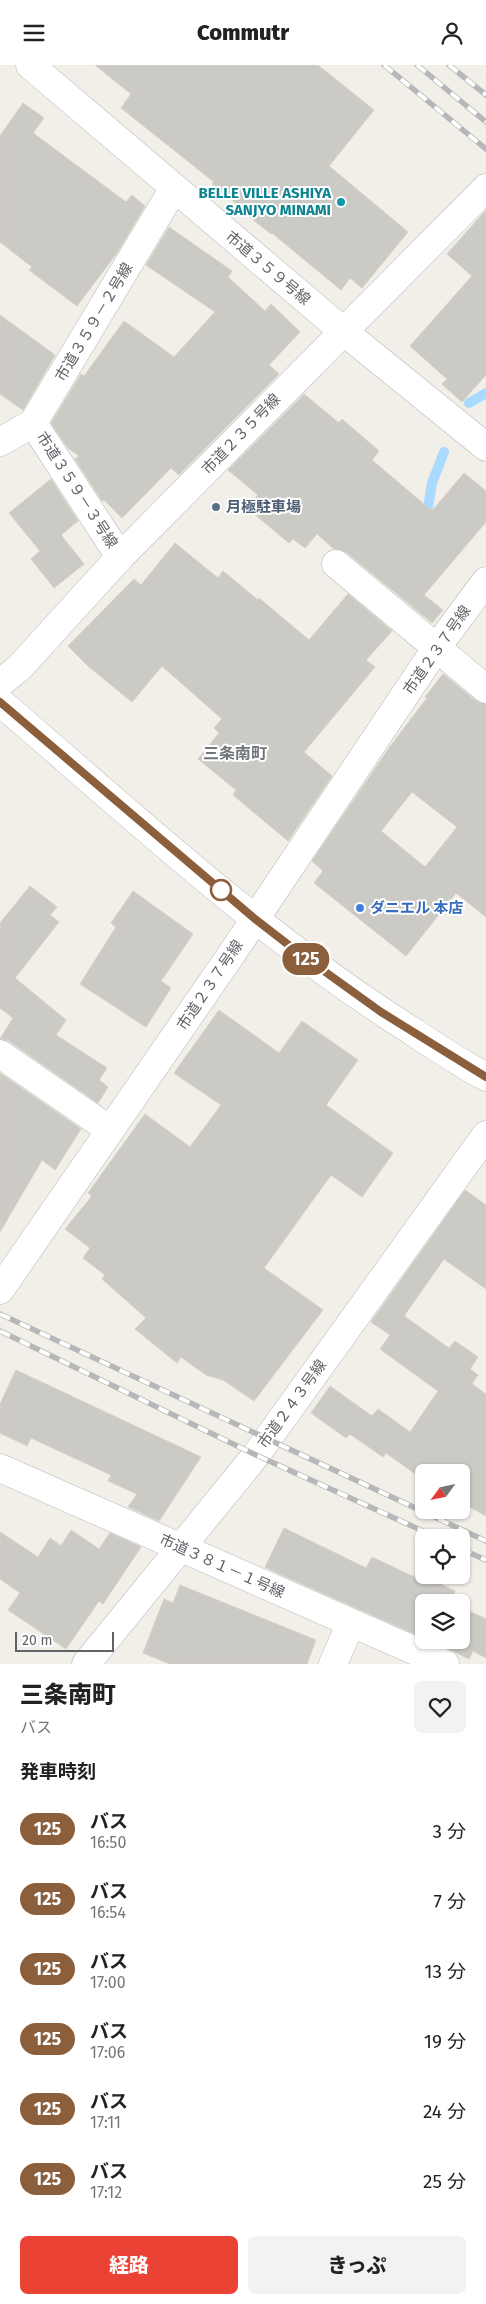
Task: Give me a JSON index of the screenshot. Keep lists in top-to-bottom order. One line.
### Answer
{"streets":{"street":["市道３５９号線","市道３５９－２号線","市道２３５号線","市道３５９－３号線","市道２３７号線","市道２４３号線","市道３８１－１号線"]},"crossings":[["市道３５９号線","市道３５９－２号線"],["市道３５９号線","市道２３５号線"],["市道３５９－２号線","市道３５９－３号線"],["市道２３５号線","市道３５９－３号線"],["市道２４３号線","市道３８１－１号線"]],"districts":["三条南町"],"places":["BELLE VILLE ASHIYA SANJYO MINAMI","月極駐車場","ダニエル 本店"],"lines":["bus line 125"],"scale_bar":"20 m","north":"bottom left","page":{"header":"Commutr","on_map":"125","scale":"20 m","heading":[["三条南町","バス"],"発車時刻"],"list":[{"mark":"125","name":"バス","note":"16:50","value":"3 分"},{"mark":"125","name":"バス","note":"16:54","value":"7 分"},{"mark":"125","name":"バス","note":"17:00","value":"13 分"},{"mark":"125","name":"バス","note":"17:06","value":"19 分"},{"mark":"125","name":"バス","note":"17:11","value":"24 分"},{"mark":"125","name":"バス","note":"17:12","value":"25 分"}],"buttons":["経路","きっぷ"]}}
